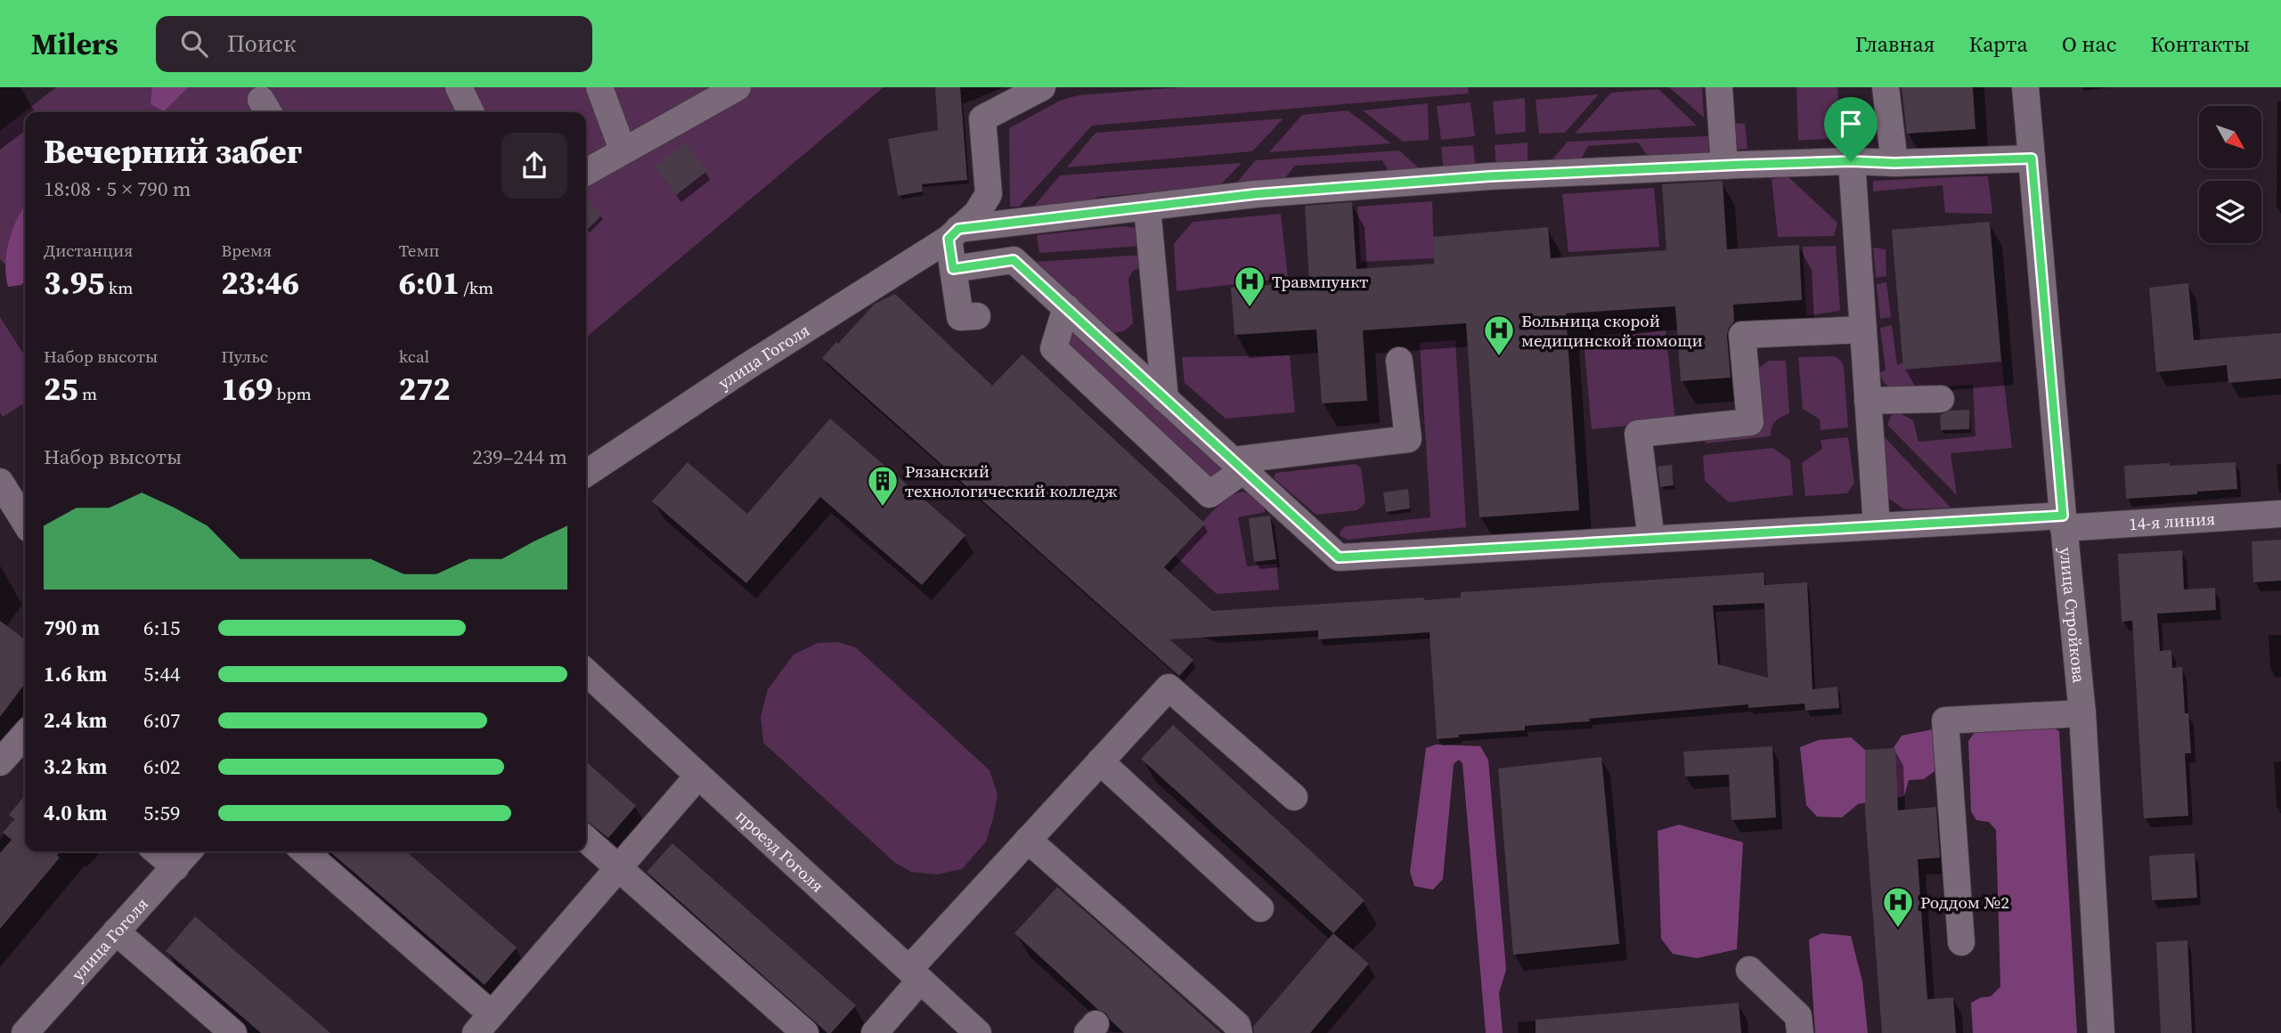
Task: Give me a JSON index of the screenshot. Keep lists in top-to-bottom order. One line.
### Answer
{"streets":{"street":["улица Гоголя","14-я линия","улица Стройкова","проезд Гоголя"]},"crossings":[["14-я линия","улица Стройкова"]],"places":{"hospital":["Травмпункт","Больница скорой медицинской помощи","Роддом №2"],"building":["Рязанский технологический колледж"]},"north":"bottom right","page":{"header":"Milers","search":"Поиск","nav":["Главная","Карта","О нас","Контакты"],"heading":["Вечерний забег","18:08 · 5 × 790 m"],"stats":[["Дистанция","3.95 km"],["Время","23:46"],["Темп","6:01 /km"],["Набор высоты","25 m"],["Пульс","169 bpm"],["kcal","272"]],"chart":["Набор высоты","239–244 m"],"list":[{"name":"790 m","note":"6:15"},{"name":"1.6 km","note":"5:44"},{"name":"2.4 km","note":"6:07"},{"name":"3.2 km","note":"6:02"},{"name":"4.0 km","note":"5:59"}]}}
